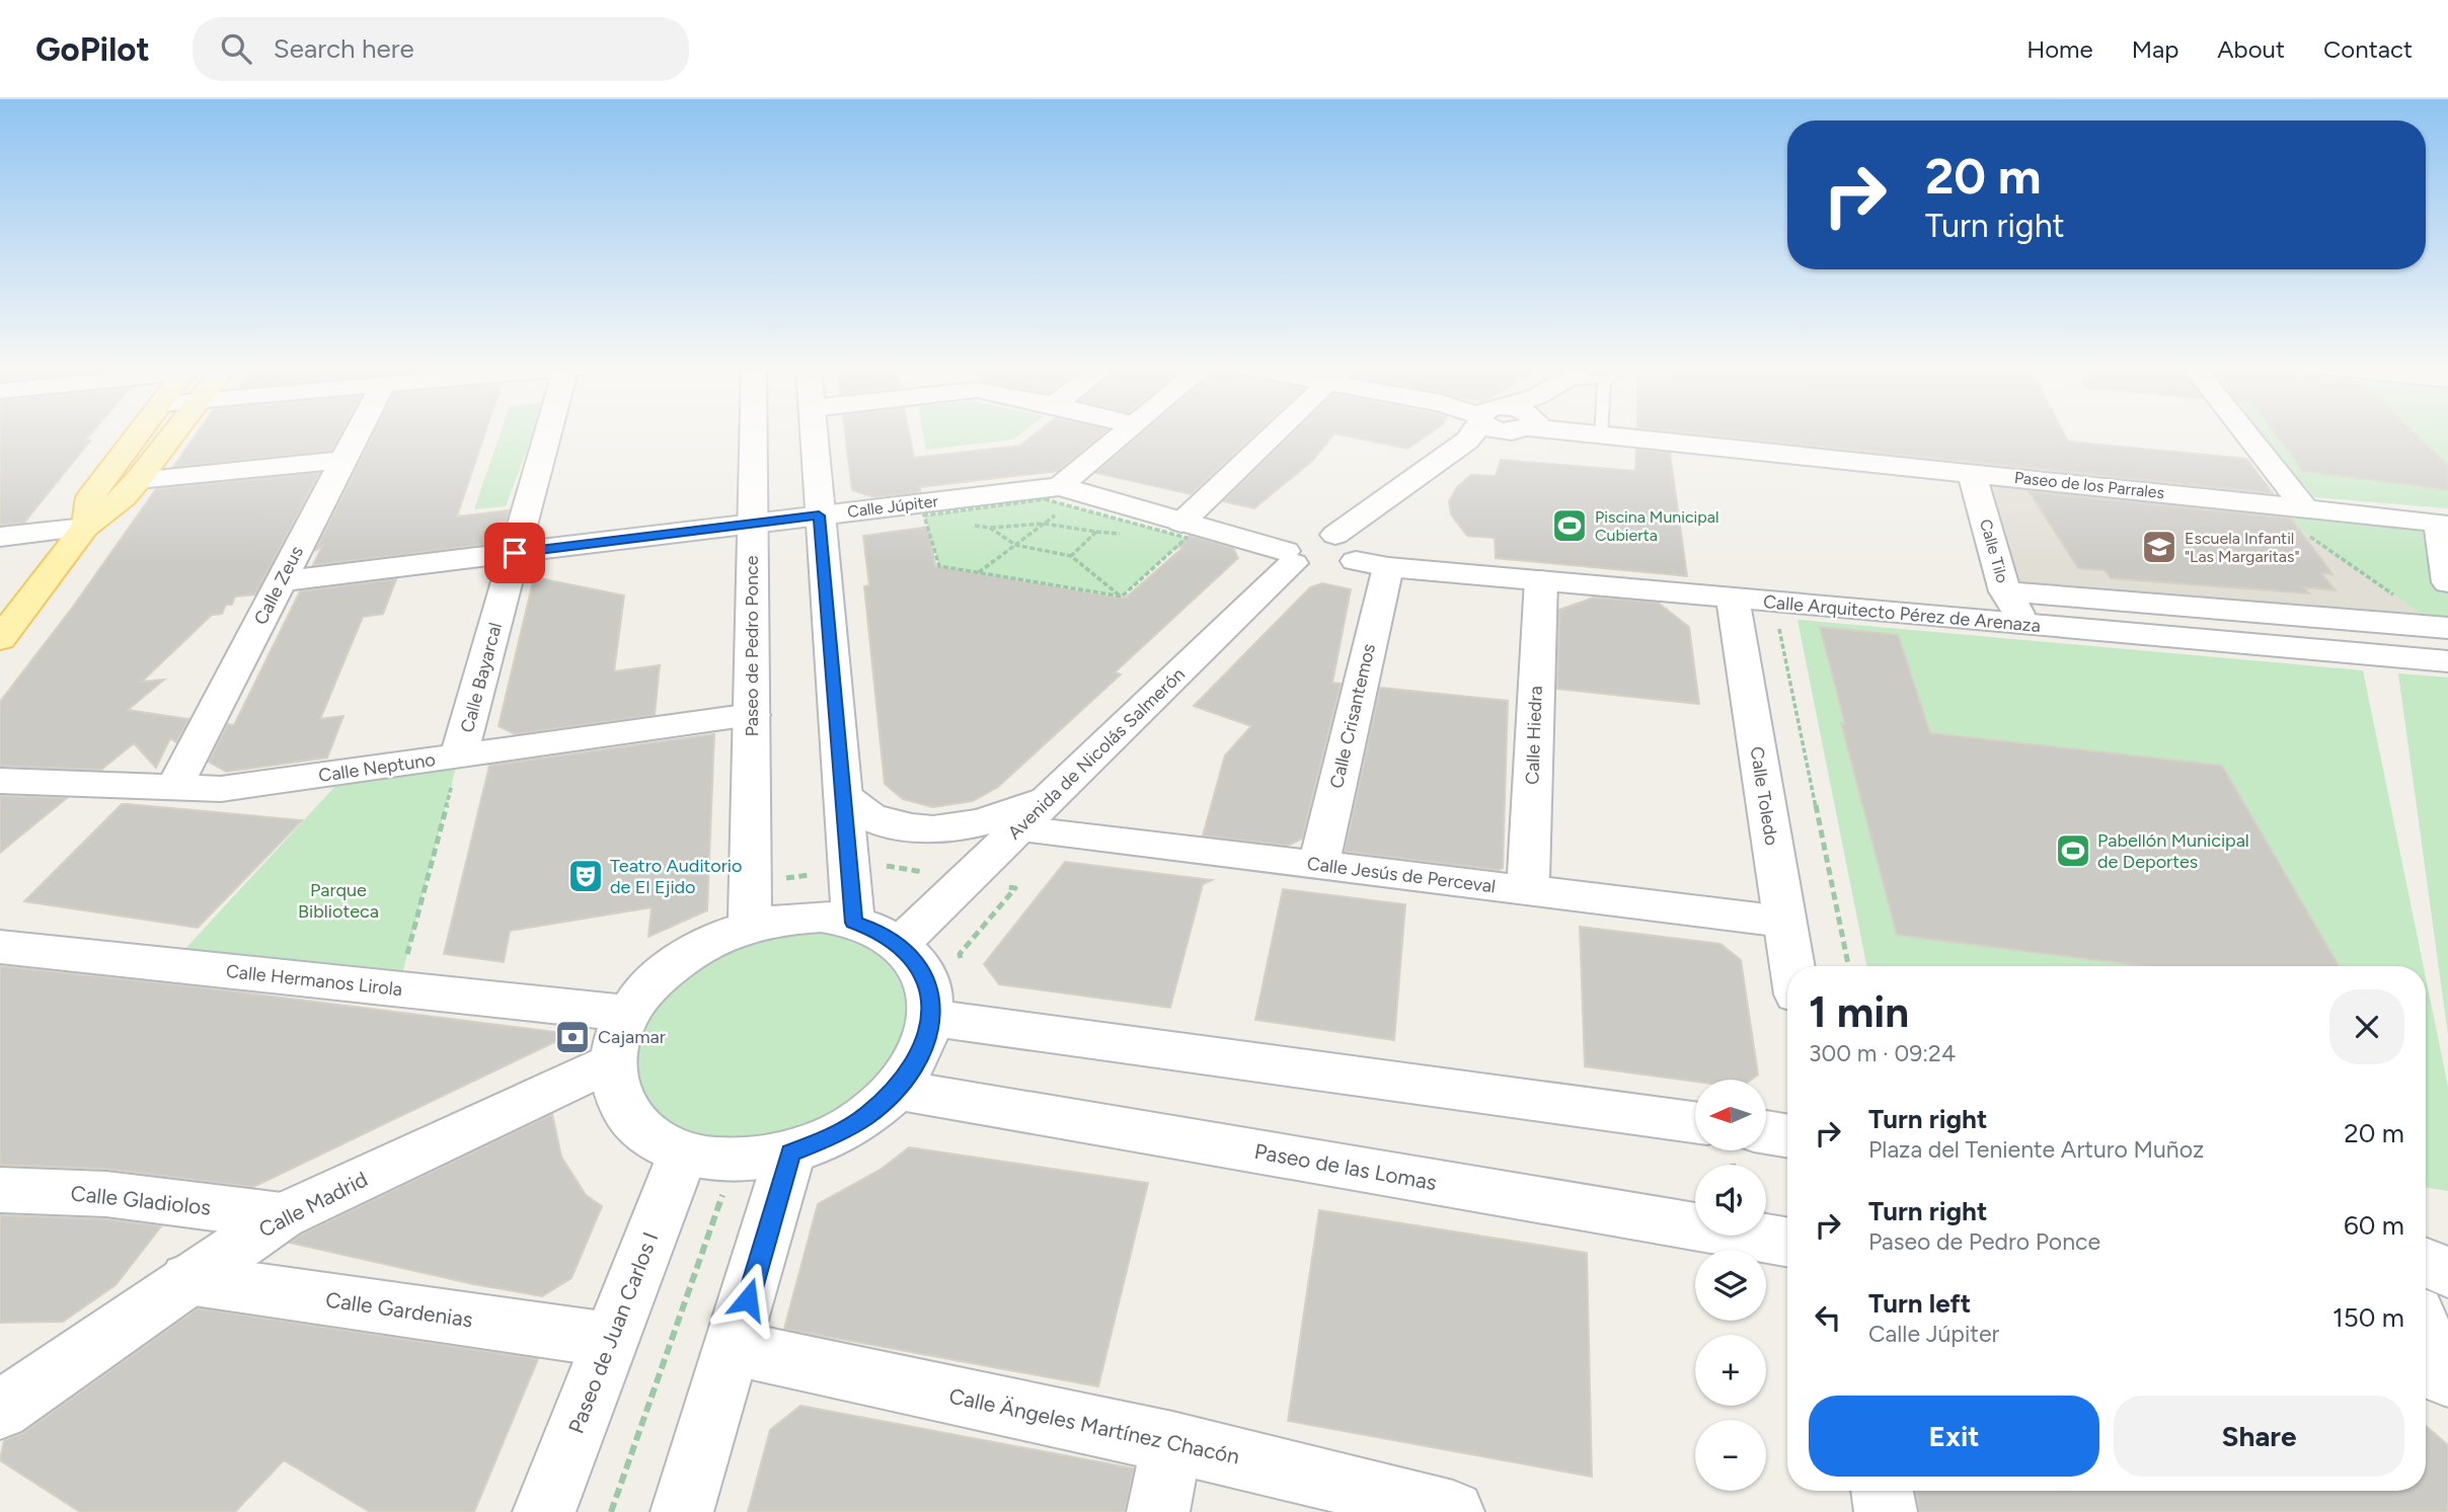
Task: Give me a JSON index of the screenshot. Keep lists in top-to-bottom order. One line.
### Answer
{"streets":{"street":["Paseo de los Parrales","Calle Júpiter","Calle Tilo","Calle Zeus","Calle Arquitecto Pérez de Arenaza","Paseo de Pedro Ponce","Calle Bayarcal","Calle Crisantemos","Calle Hiedra","Avenida de Nicolás Salmerón","Calle Neptuno","Calle Toledo","Calle Jesús de Perceval","Calle Hermanos Lirola","Paseo de las Lomas","Calle Gladiolos","Calle Madrid","Calle Gardenias","Paseo de Juan Carlos I","Calle Ängeles Martínez Chacón"]},"crossings":[["Paseo de los Parrales","Calle Tilo"],["Calle Júpiter","Calle Zeus"],["Calle Júpiter","Calle Arquitecto Pérez de Arenaza"],["Calle Júpiter","Paseo de Pedro Ponce"],["Calle Júpiter","Calle Bayarcal"],["Calle Júpiter","Calle Crisantemos"],["Calle Júpiter","Avenida de Nicolás Salmerón"],["Calle Tilo","Calle Arquitecto Pérez de Arenaza"],["Calle Zeus","Calle Neptuno"],["Calle Arquitecto Pérez de Arenaza","Calle Crisantemos"],["Calle Arquitecto Pérez de Arenaza","Calle Hiedra"],["Calle Arquitecto Pérez de Arenaza","Avenida de Nicolás Salmerón"],["Calle Arquitecto Pérez de Arenaza","Calle Toledo"],["Paseo de Pedro Ponce","Calle Neptuno"],["Calle Bayarcal","Calle Neptuno"],["Calle Bayarcal","Calle Hermanos Lirola"],["Calle Crisantemos","Avenida de Nicolás Salmerón"],["Calle Crisantemos","Calle Jesús de Perceval"],["Calle Hiedra","Calle Jesús de Perceval"],["Avenida de Nicolás Salmerón","Calle Jesús de Perceval"],["Calle Toledo","Calle Jesús de Perceval"],["Calle Hermanos Lirola","Calle Madrid"],["Calle Gladiolos","Calle Madrid"],["Calle Madrid","Calle Gardenias"],["Calle Gardenias","Paseo de Juan Carlos I"]],"parks":["Parque Biblioteca"],"places":{"sports":["Piscina Municipal Cubierta","Pabellón Municipal de Deportes"],"school or university":["Escuela Infantil \"Las Margaritas\""],"theatre":["Teatro Auditorio de El Ejido"],"bank":["Cajamar"]},"north":"left","page":{"header":"GoPilot","search":"Search here","nav":["Home","Map","About","Contact"],"turn":["20 m","Turn right"],"heading":["1 min","300 m · 09:24"],"map_buttons":["+","−"],"list":[{"name":"Turn right","note":"Plaza del Teniente Arturo Muñoz","value":"20 m"},{"name":"Turn right","note":"Paseo de Pedro Ponce","value":"60 m"},{"name":"Turn left","note":"Calle Júpiter","value":"150 m"}],"buttons":["Exit","Share"]}}
